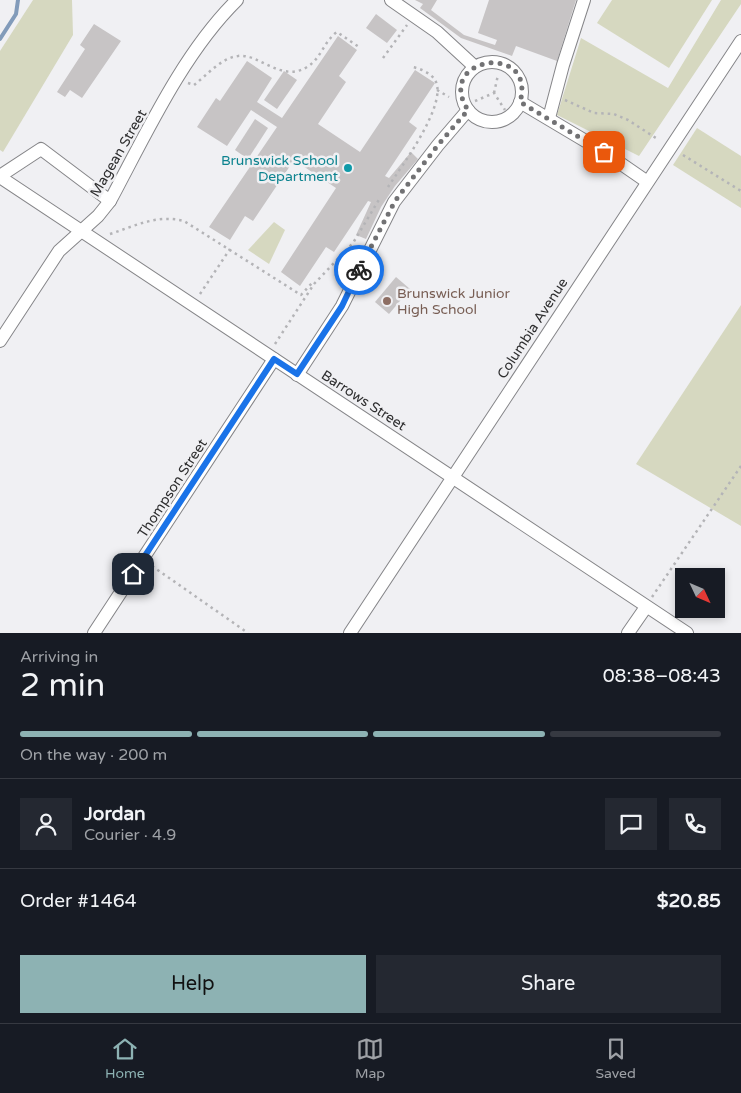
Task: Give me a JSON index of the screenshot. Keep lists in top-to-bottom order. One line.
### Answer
{"streets":{"street":["Magean Street","Columbia Avenue","Barrows Street","Thompson Street"]},"crossings":[["Magean Street","Barrows Street"],["Columbia Avenue","Barrows Street"],["Barrows Street","Thompson Street"]],"places":["Brunswick School Department","Brunswick Junior High School"],"north":"bottom right","page":{"heading":["2 min","Arriving in","08:38–08:43"],"panel":["Jordan","Courier · 4.9","Order #1464","$20.85"],"bar":"On the way · 200 m","buttons":["Help","Share"],"tabs":["Home","Map","Saved"]}}
